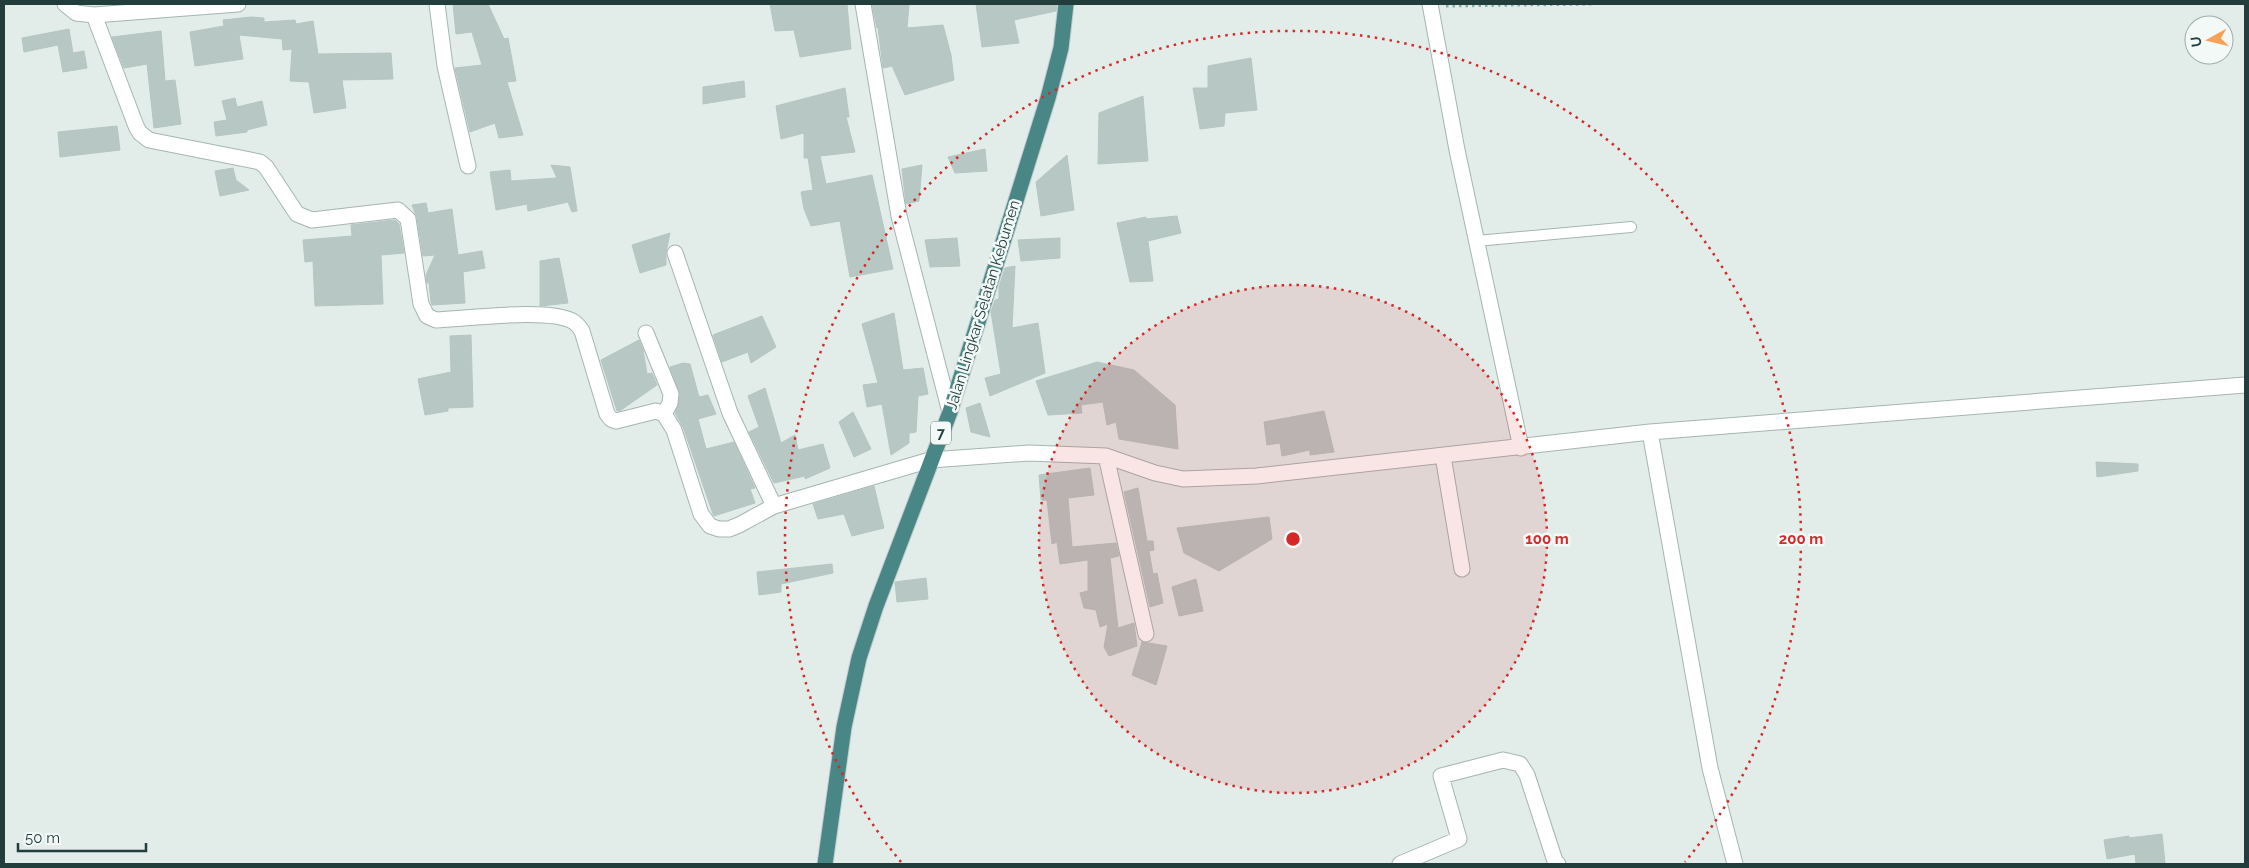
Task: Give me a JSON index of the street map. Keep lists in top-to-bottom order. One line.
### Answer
{"streets":{"highway":["Jalan Lingkar Selatan Kebumen","7"]},"scale_bar":"50 m","north":"left","rings":["100 m","200 m"]}
